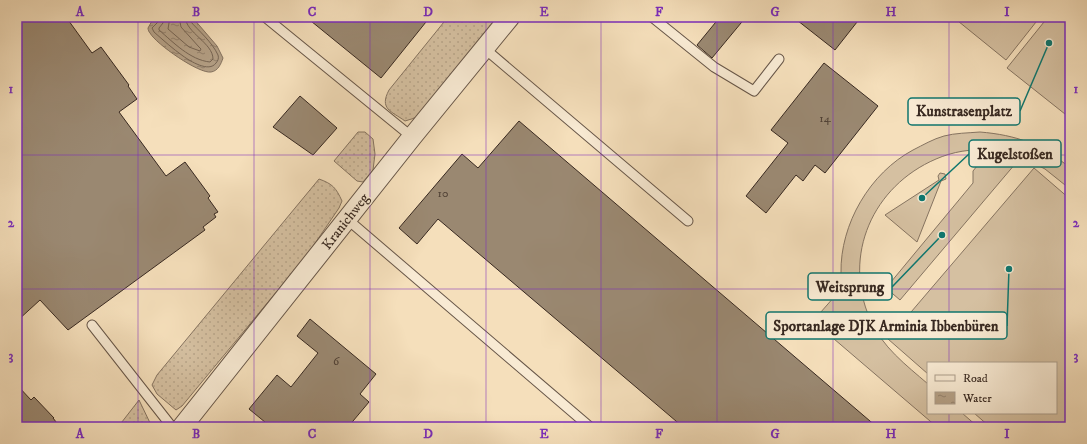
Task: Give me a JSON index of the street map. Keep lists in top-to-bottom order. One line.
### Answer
{"streets":{"street":["Kranichweg"]},"places":["Kunstrasenplatz","Kugelstoßen","Weitsprung","Sportanlage DJK Arminia Ibbenbüren"],"house_numbers":["14","10","6"],"legend":["Road","Water"],"grid":{"columns":["A","B","C","D","E","F","G","H","I"],"rows":["1","2","3"]}}
